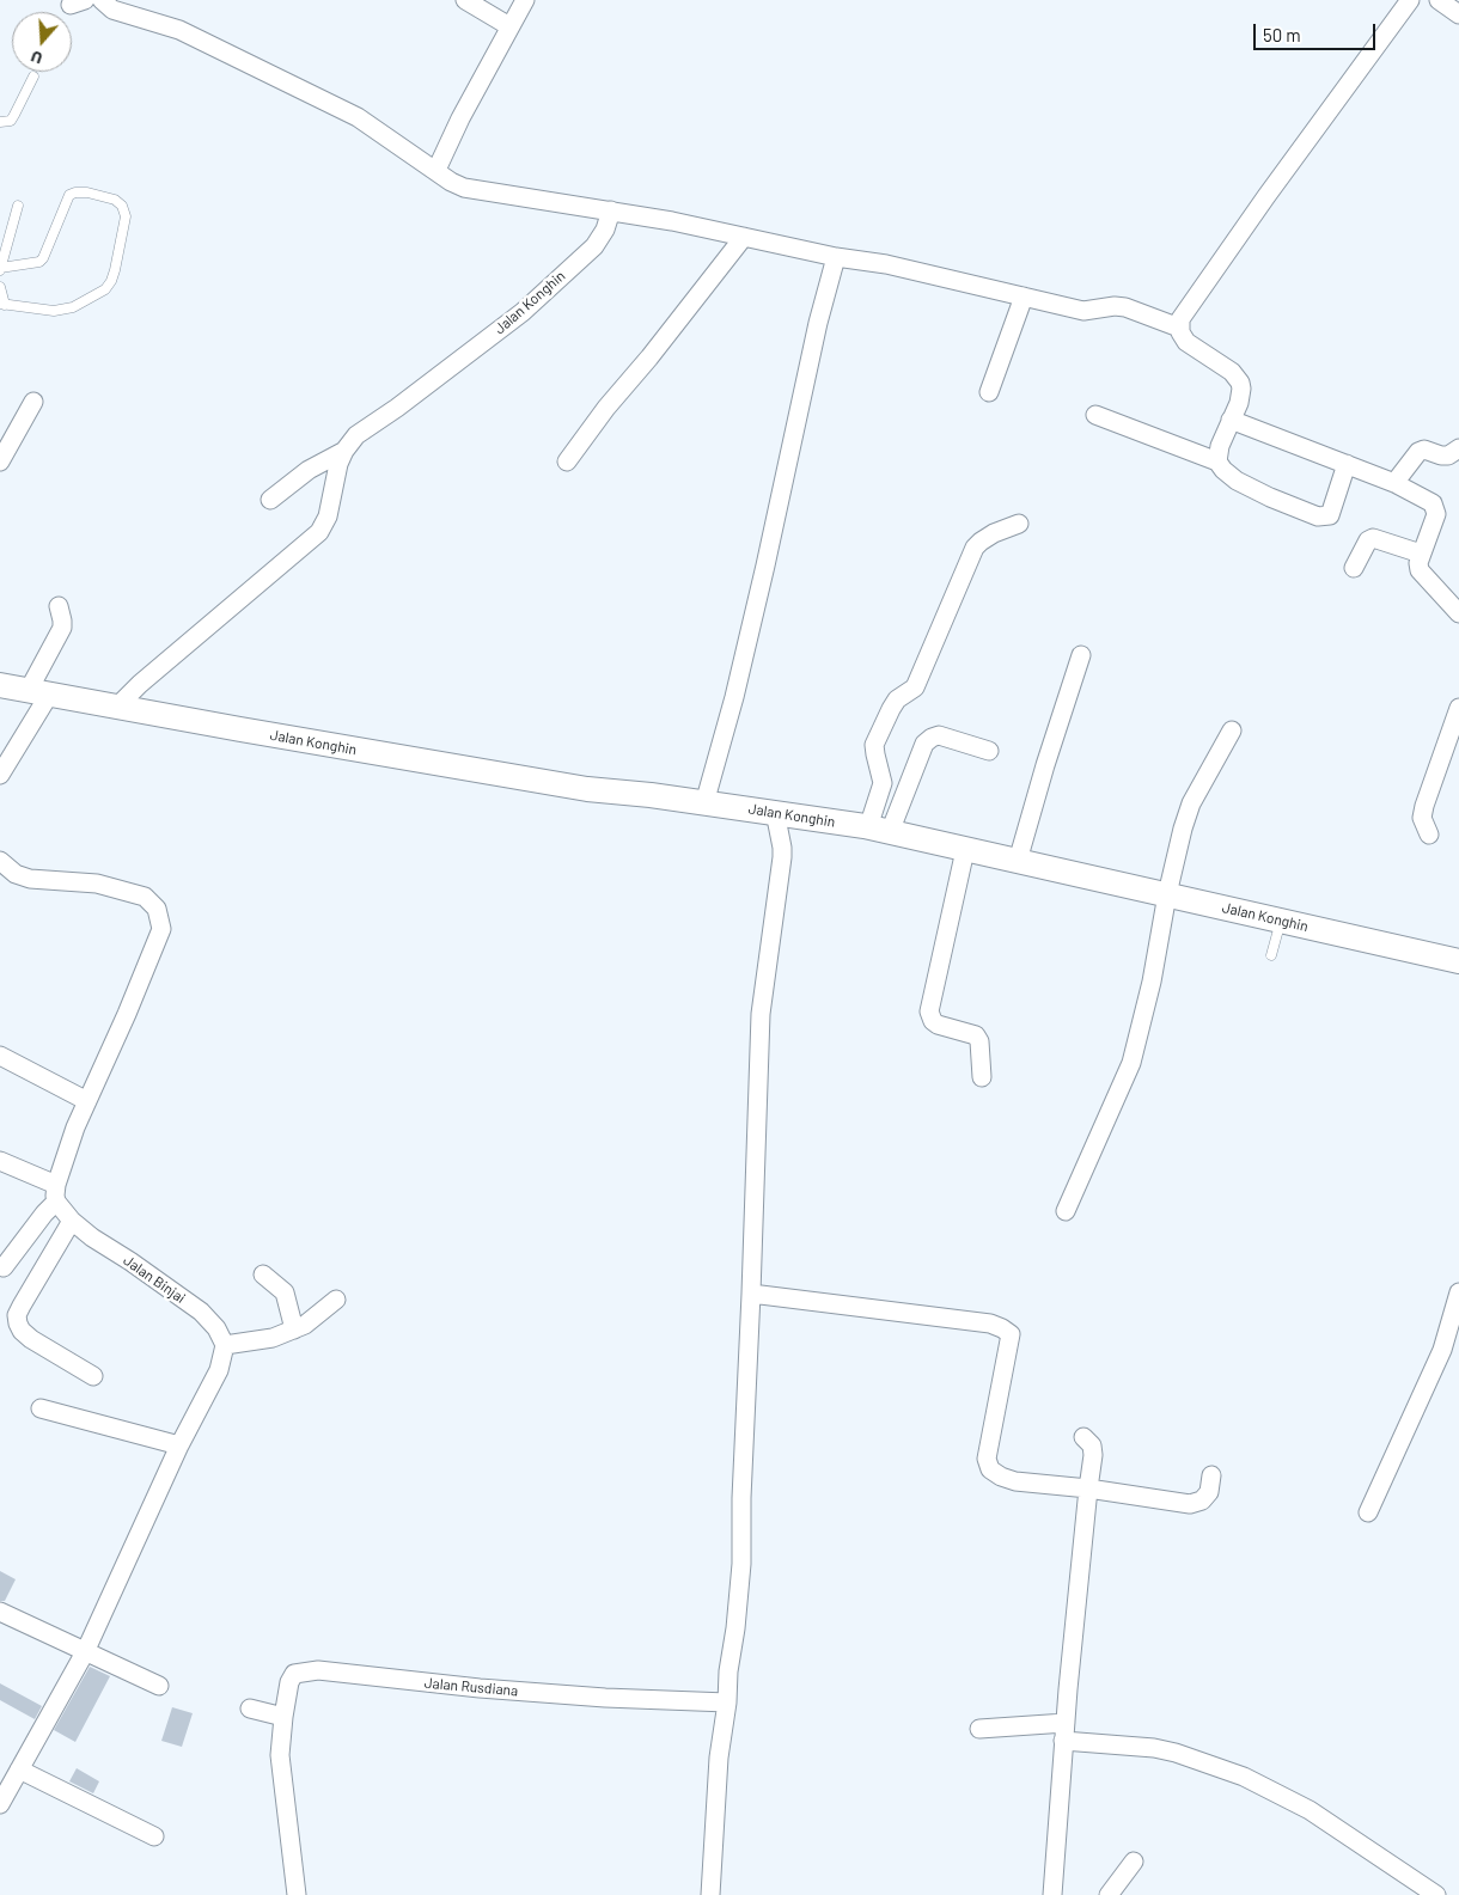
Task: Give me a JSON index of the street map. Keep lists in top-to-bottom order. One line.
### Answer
{"streets":{"street":["Jalan Konghin","Jalan Binjai","Jalan Rusdiana"]},"scale_bar":"50 m","north":"bottom"}
